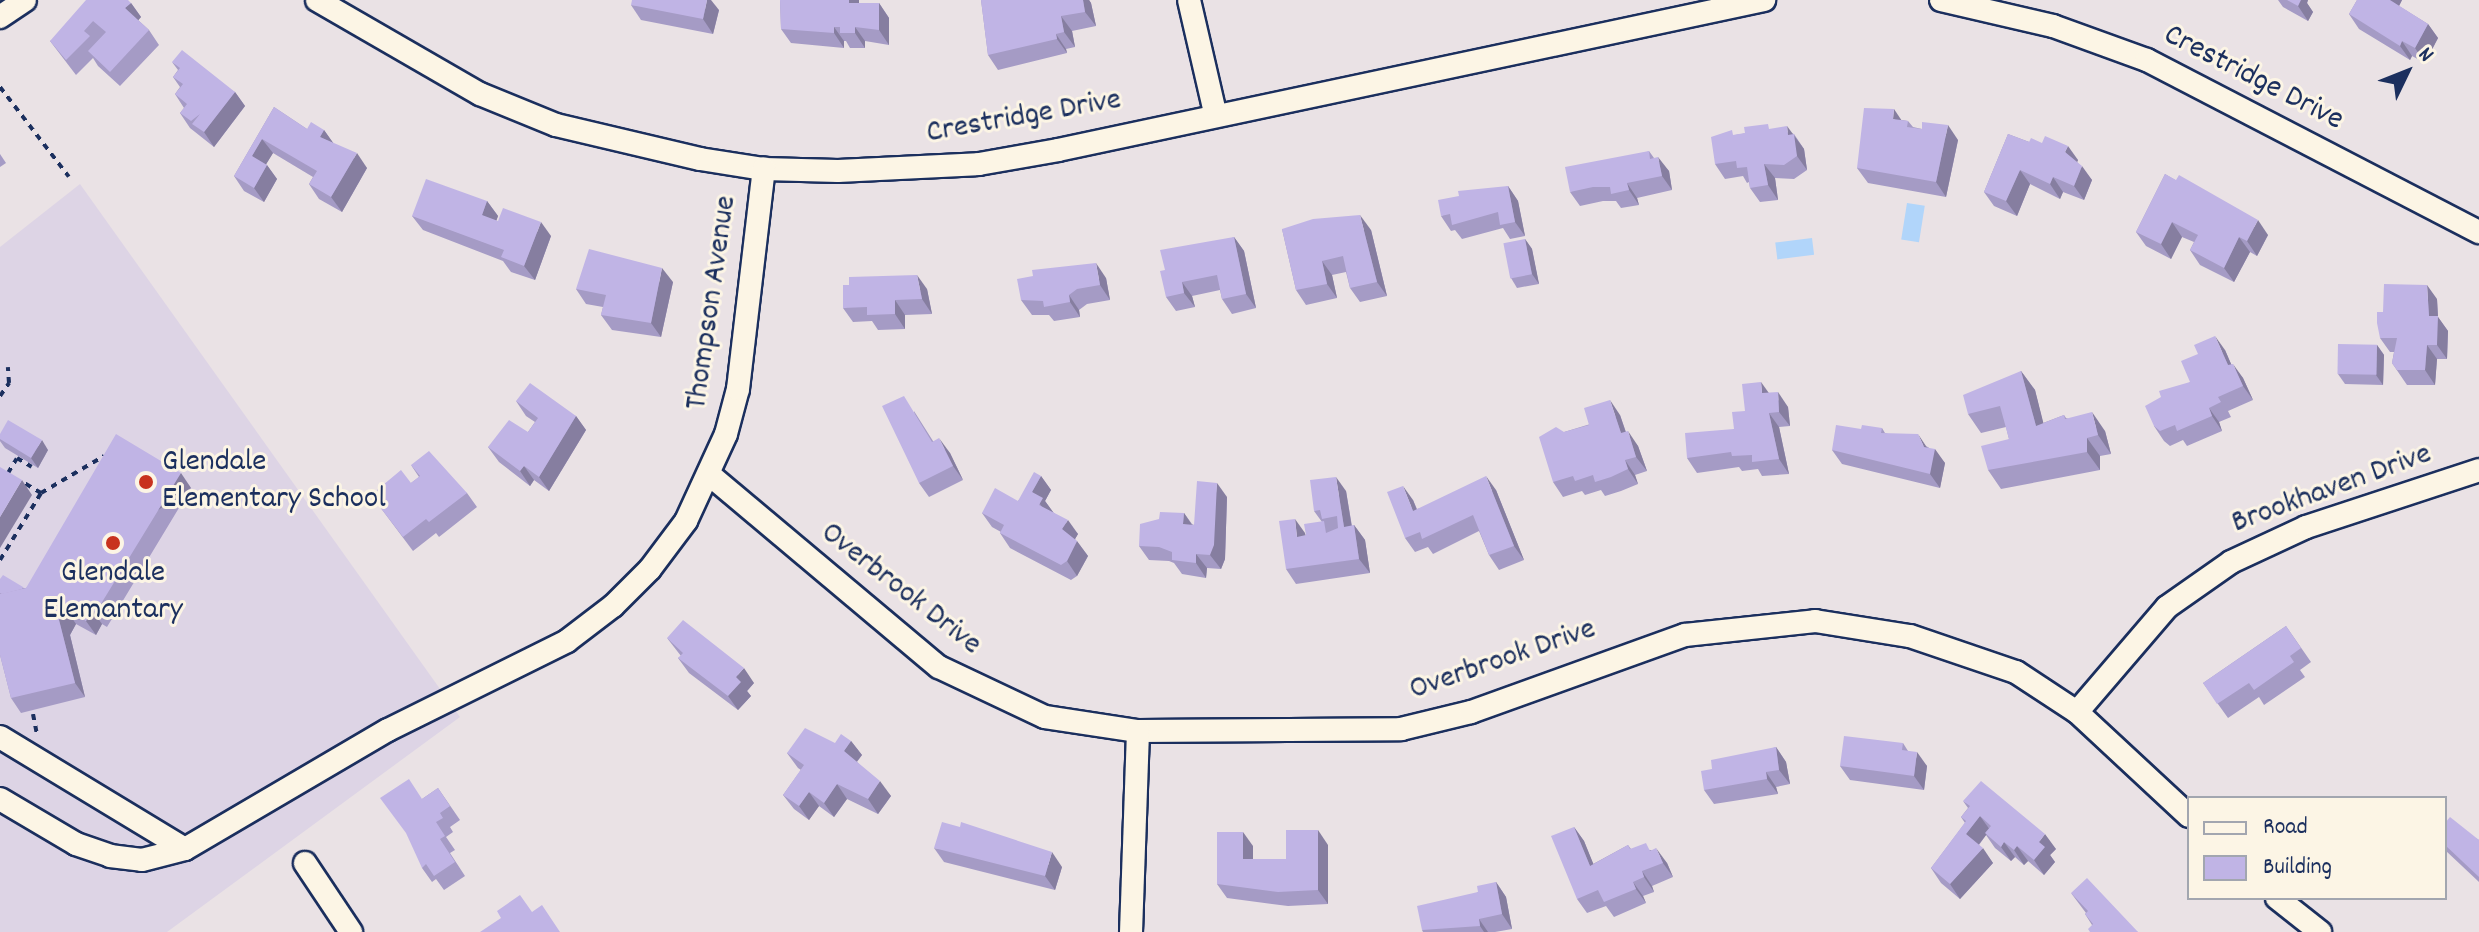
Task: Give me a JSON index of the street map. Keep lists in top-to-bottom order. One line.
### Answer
{"streets":{"street":["Crestridge Drive","Thompson Avenue","Brookhaven Drive","Overbrook Drive"]},"crossings":[["Crestridge Drive","Thompson Avenue"],["Thompson Avenue","Overbrook Drive"],["Brookhaven Drive","Overbrook Drive"]],"places":["Glendale Elementary School","Glendale Elemantary"],"legend":["Road","Building"],"north":"top right"}
